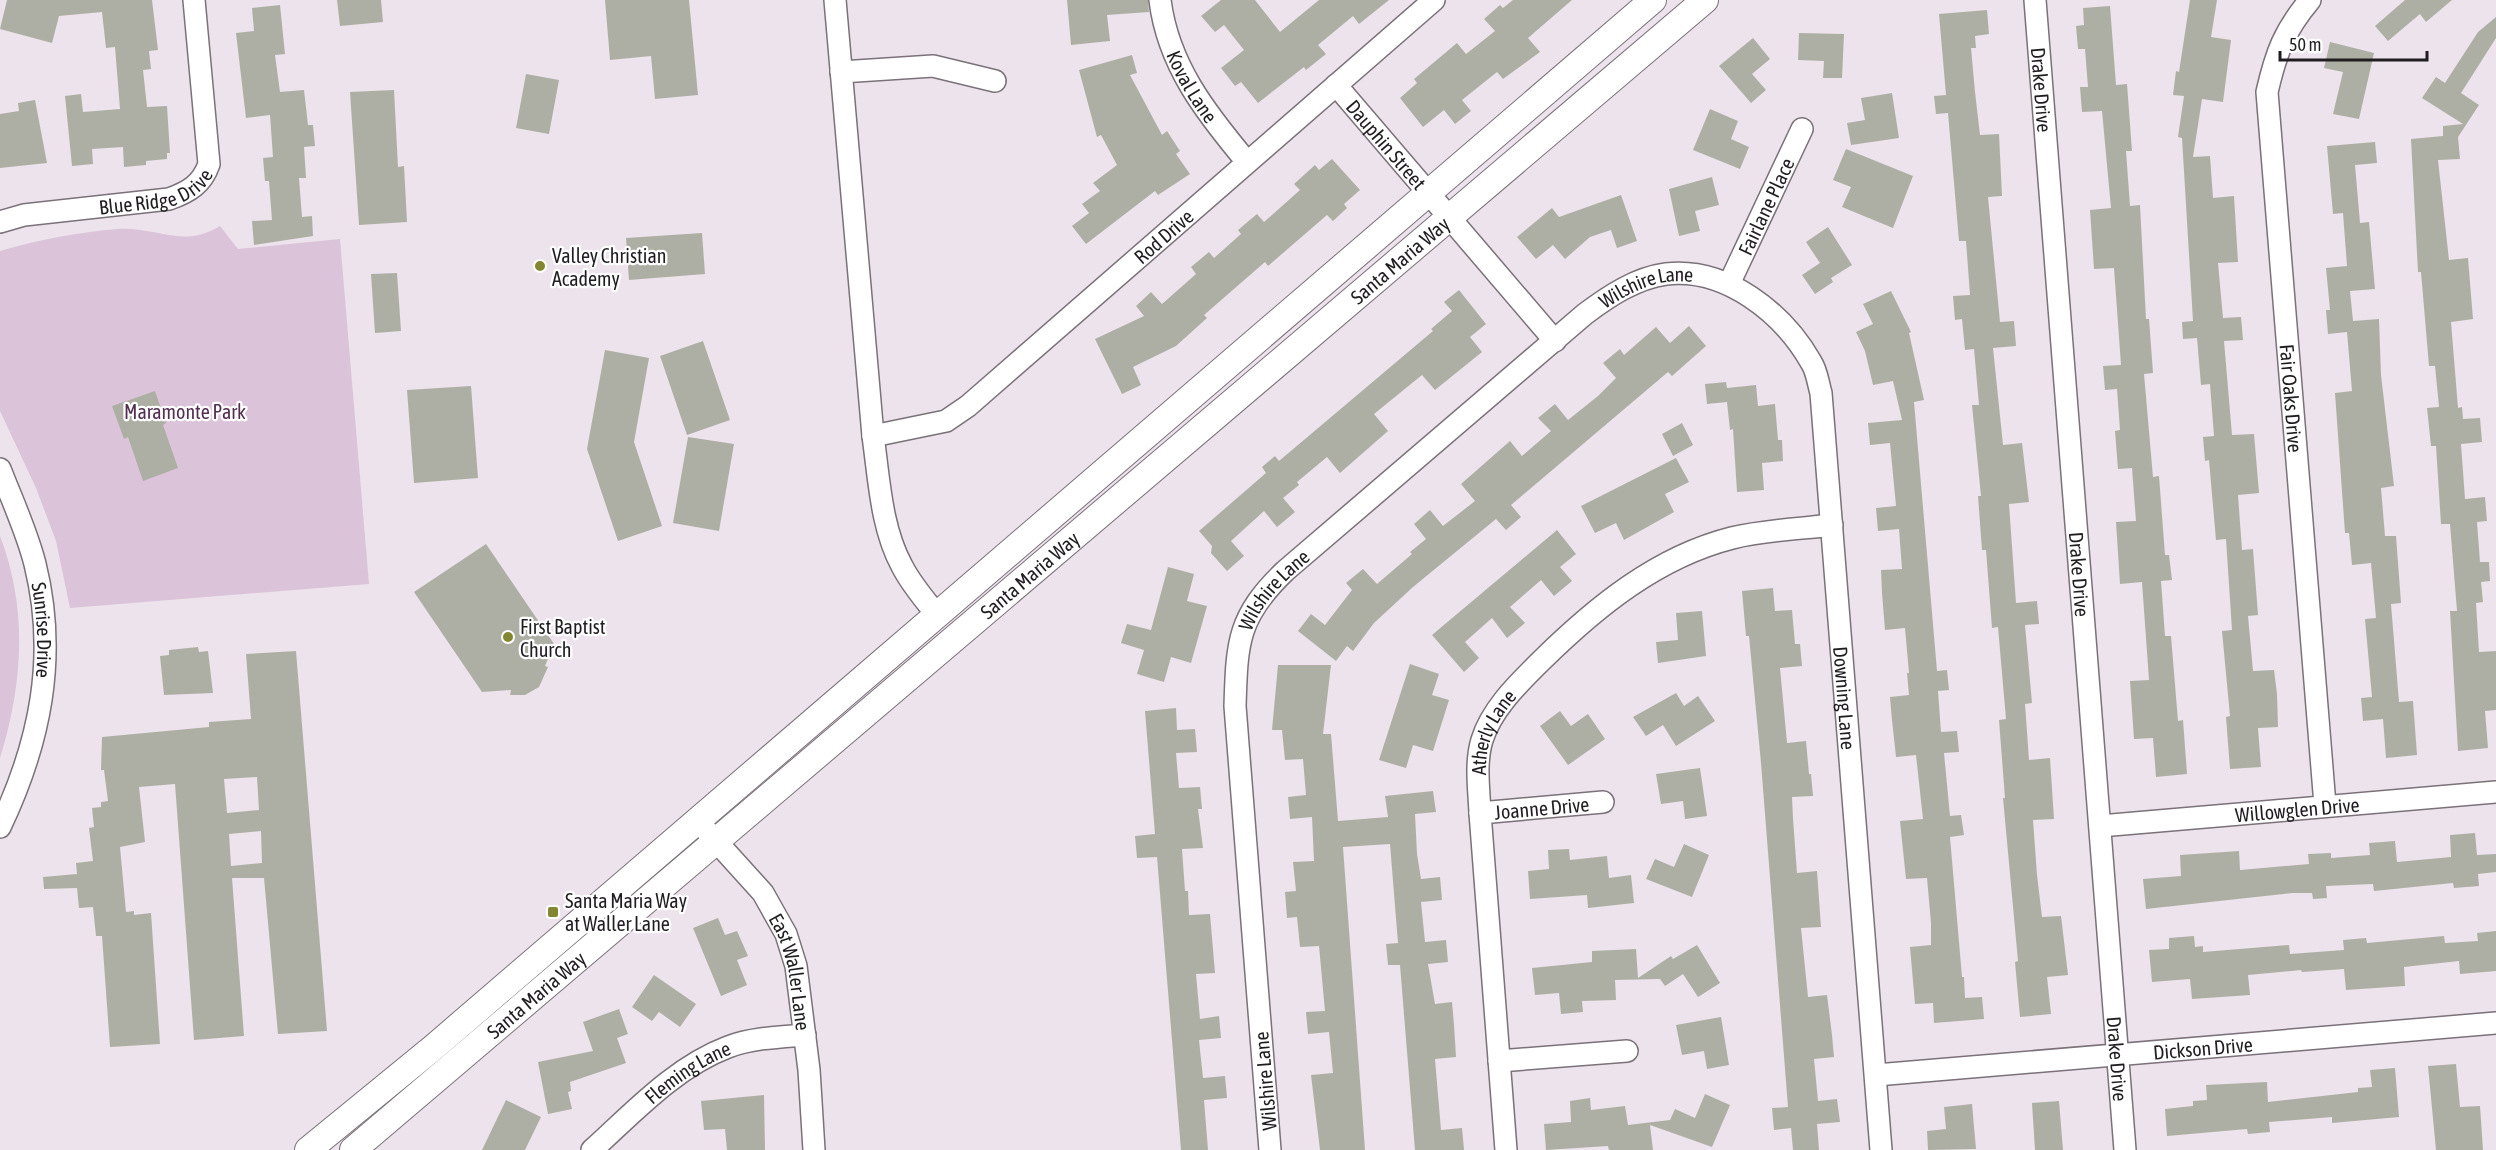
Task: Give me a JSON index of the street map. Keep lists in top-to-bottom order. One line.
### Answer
{"streets":{"main road":["Santa Maria Way"],"street":["Koval Lane","Drake Drive","Dauphin Street","Blue Ridge Drive","Fairlane Place","Rod Drive","Wilshire Lane","Fair Oaks Drive","Sunrise Drive","Downing Lane","Atherly Lane","Joanne Drive","Willowglen Drive","East Waller Lane","Dickson Drive","Fleming Lane"]},"crossings":[["Koval Lane","Rod Drive"],["Drake Drive","Willowglen Drive"],["Drake Drive","Dickson Drive"],["Dauphin Street","Rod Drive"],["Dauphin Street","Santa Maria Way"],["Dauphin Street","Wilshire Lane"],["Fairlane Place","Wilshire Lane"],["Fairlane Place","Downing Lane"],["Santa Maria Way","East Waller Lane"],["Wilshire Lane","Downing Lane"],["Fair Oaks Drive","Willowglen Drive"],["Downing Lane","Atherly Lane"],["Downing Lane","Dickson Drive"],["Atherly Lane","Joanne Drive"],["East Waller Lane","Fleming Lane"]],"parks":["Maramonte Park"],"places":{"other":["Valley Christian Academy","First Baptist Church"],"transit":["Santa Maria Way at Waller Lane"]},"scale_bar":"50 m"}
